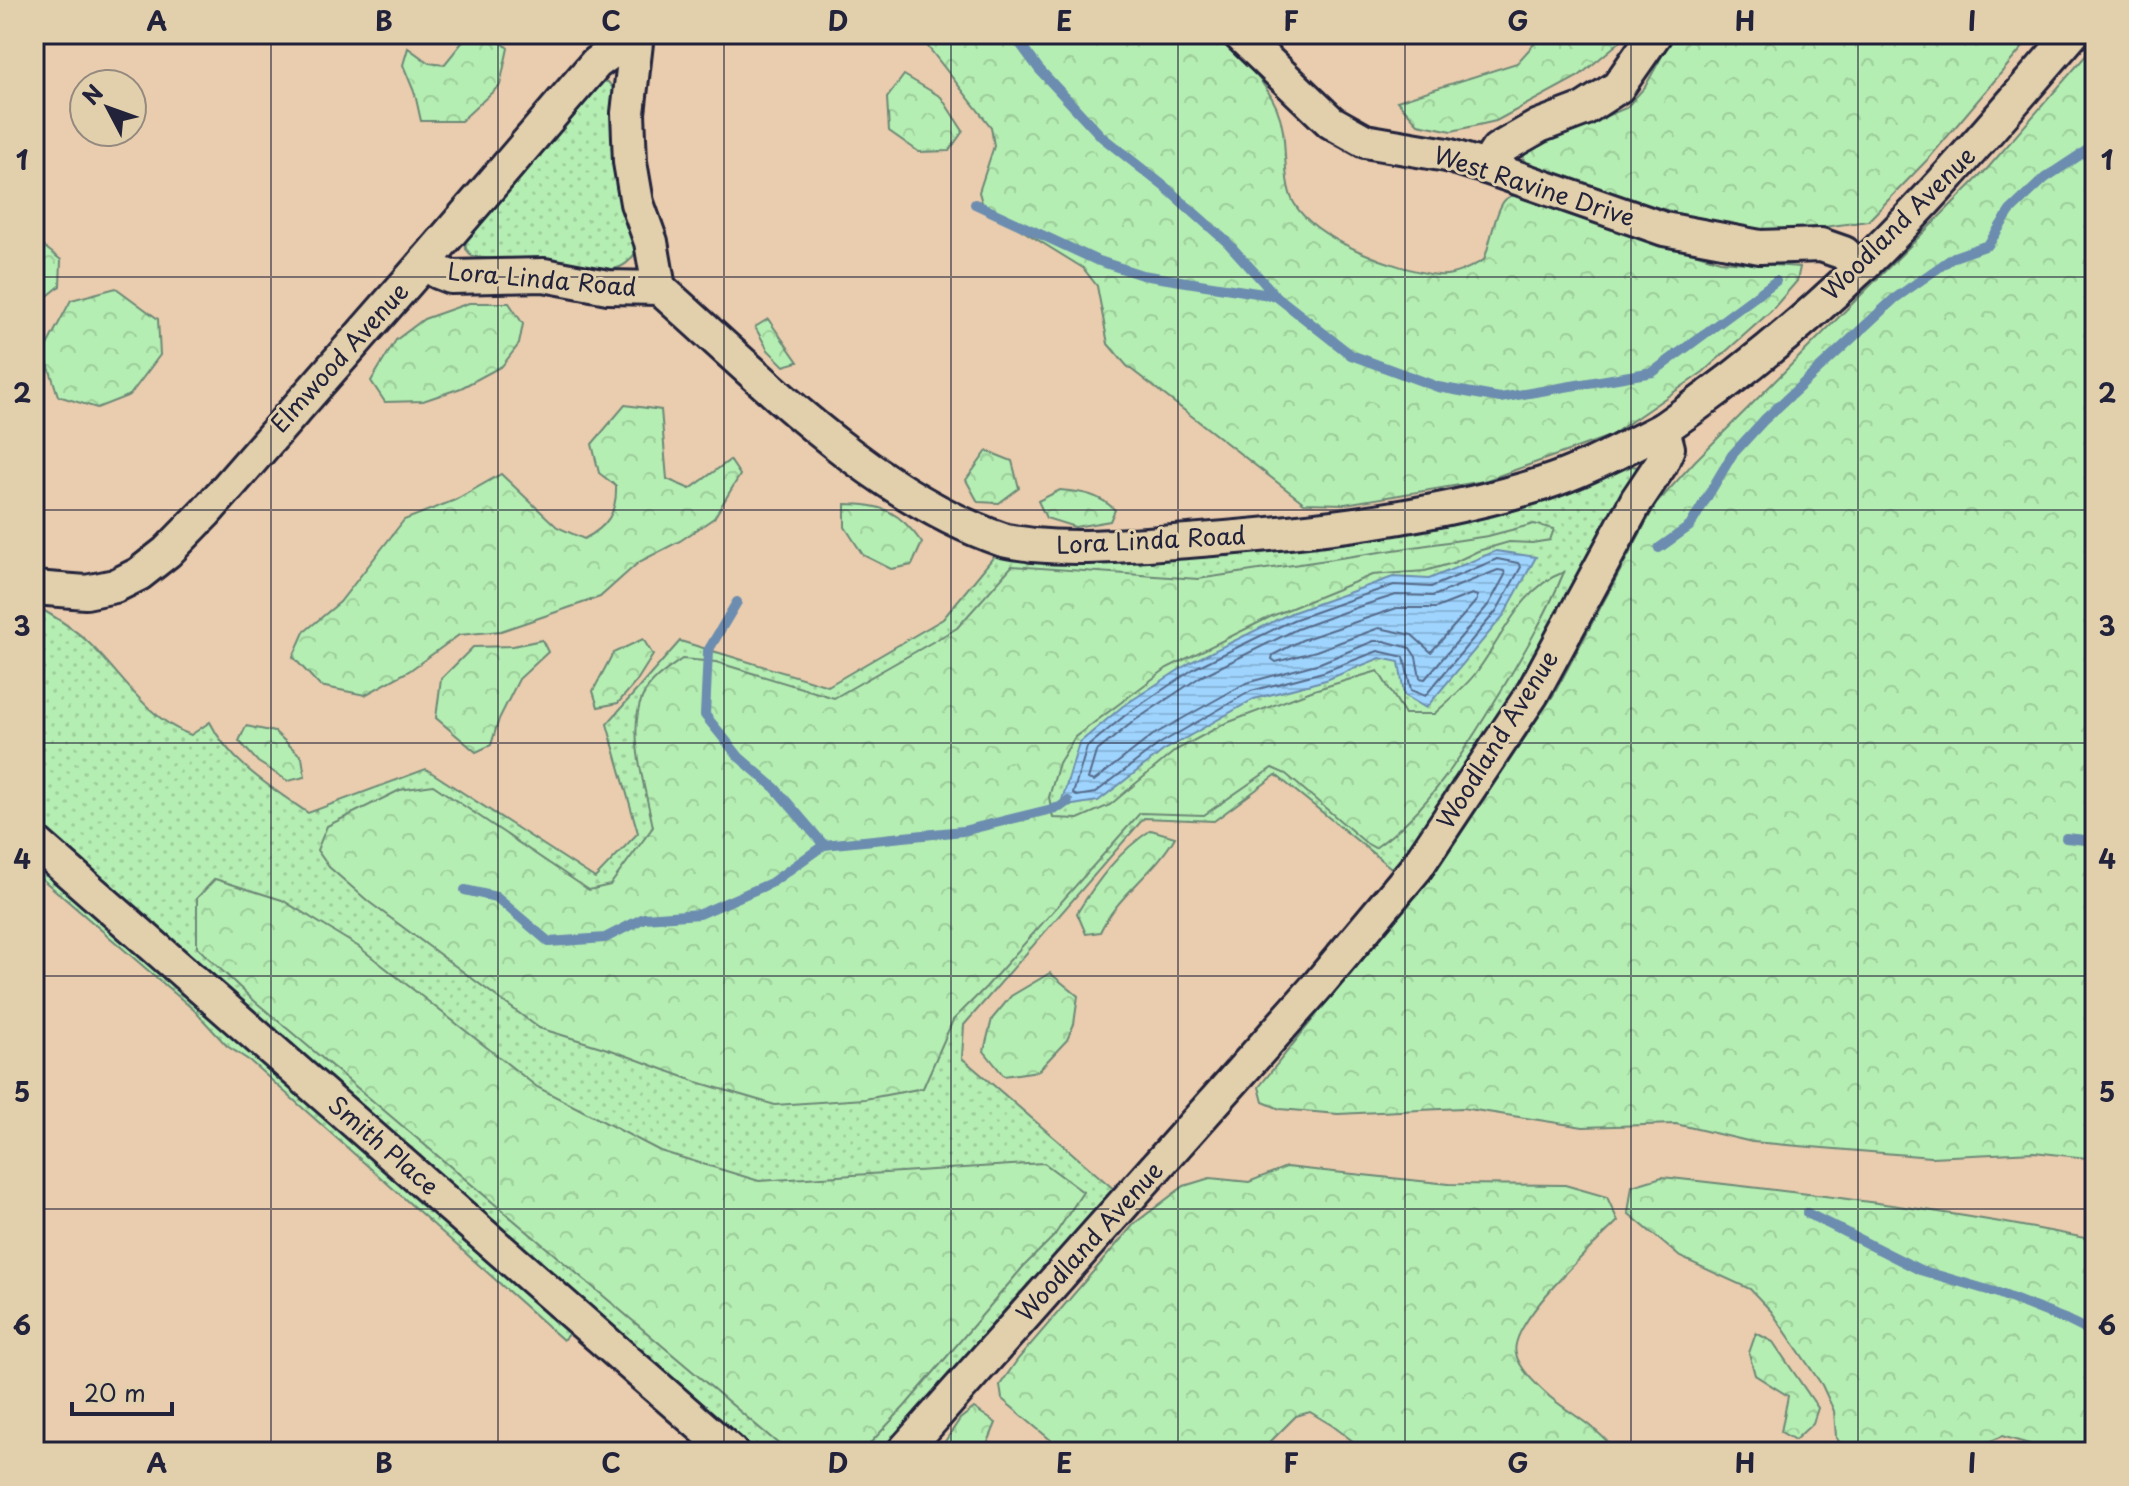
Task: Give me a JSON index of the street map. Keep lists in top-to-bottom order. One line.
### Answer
{"streets":{"street":["West Ravine Drive","Woodland Avenue","Lora Linda Road","Elmwood Avenue","Smith Place"]},"crossings":[["West Ravine Drive","Woodland Avenue"],["Woodland Avenue","Lora Linda Road"],["Lora Linda Road","Elmwood Avenue"]],"scale_bar":"20 m","north":"top left","grid":{"columns":["A","B","C","D","E","F","G","H","I"],"rows":["1","2","3","4","5","6"]}}
